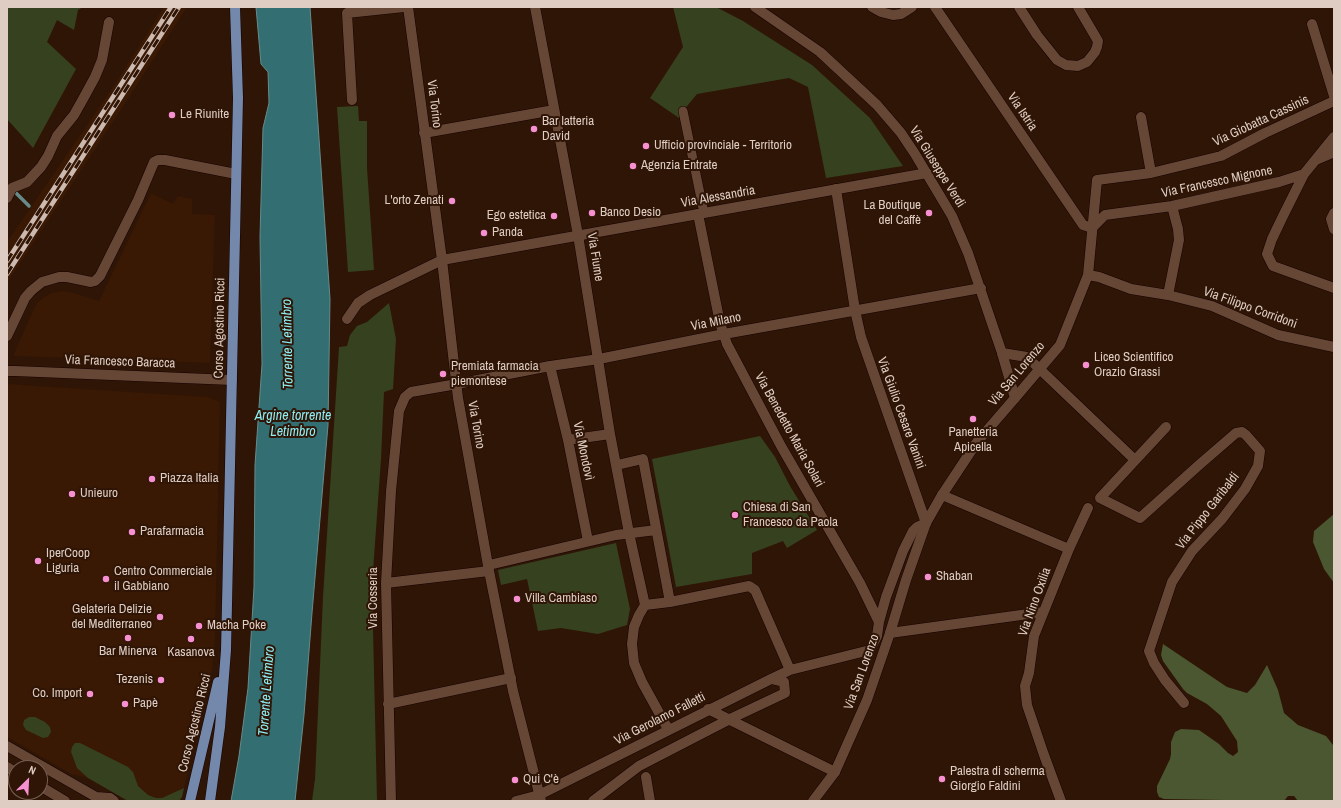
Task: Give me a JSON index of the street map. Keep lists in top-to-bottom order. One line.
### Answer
{"streets":{"main road":["Corso Agostino Ricci"],"street":["Via Torino","Via Istria","Via Giobatta Cassinis","Via Giuseppe Verdi","Via Francesco Mignone","Via Alessandria","Via Fiume","Via Filippo Corridoni","Via Milano","Via Francesco Baracca","Via San Lorenzo","Via Giulio Cesare Vanini","Via Benedetto Maria Solari","Via Mondovì","Via Pippo Garibaldi","Via Cosseria","Via Nino Oxilia","Via Gerolamo Falletti"]},"crossings":[["Via Torino","Via Alessandria"],["Via Torino","Via Milano"],["Via Torino","Via Gerolamo Falletti"],["Via Istria","Via Francesco Mignone"],["Via Istria","Via San Lorenzo"],["Via Giobatta Cassinis","Via San Lorenzo"],["Via Giuseppe Verdi","Via Alessandria"],["Via Giuseppe Verdi","Via Milano"],["Via Giuseppe Verdi","Via San Lorenzo"],["Via Francesco Mignone","Via San Lorenzo"],["Via Alessandria","Via Fiume"],["Via Alessandria","Via Giulio Cesare Vanini"],["Via Alessandria","Via Benedetto Maria Solari"],["Via Fiume","Via Milano"],["Via Filippo Corridoni","Via San Lorenzo"],["Via Milano","Via Giulio Cesare Vanini"],["Via Milano","Via Benedetto Maria Solari"],["Via Milano","Via Mondovì"],["Via Milano","Via Cosseria"],["Corso Agostino Ricci","Via Francesco Baracca"],["Via San Lorenzo","Via Giulio Cesare Vanini"],["Via San Lorenzo","Via Benedetto Maria Solari"],["Via San Lorenzo","Via Gerolamo Falletti"]],"water":["Torrente Letimbro","Argine torrente Letimbro"],"places":["Le Riunite","Bar latteria David","Ufficio provinciale - Territorio","Agenzia Entrate","L'orto Zenati","Banco Desio","La Boutique del Caffè","Ego estetica","Panda","Liceo Scientifico Orazio Grassi","Premiata farmacia piemontese","Panetteria Apicella","Piazza Italia","Unieuro","Chiesa di San Francesco da Paola","Parafarmacia","IperCoop Liguria","Shaban","Centro Commerciale il Gabbiano","Villa Cambiaso","Gelateria Delizie del Mediterraneo","Macha Poke","Bar Minerva","Kasanova","Tezenis","Co. Import","Papè","Palestra di scherma Giorgio Faldini","Qui C'è"],"north":"top right"}
